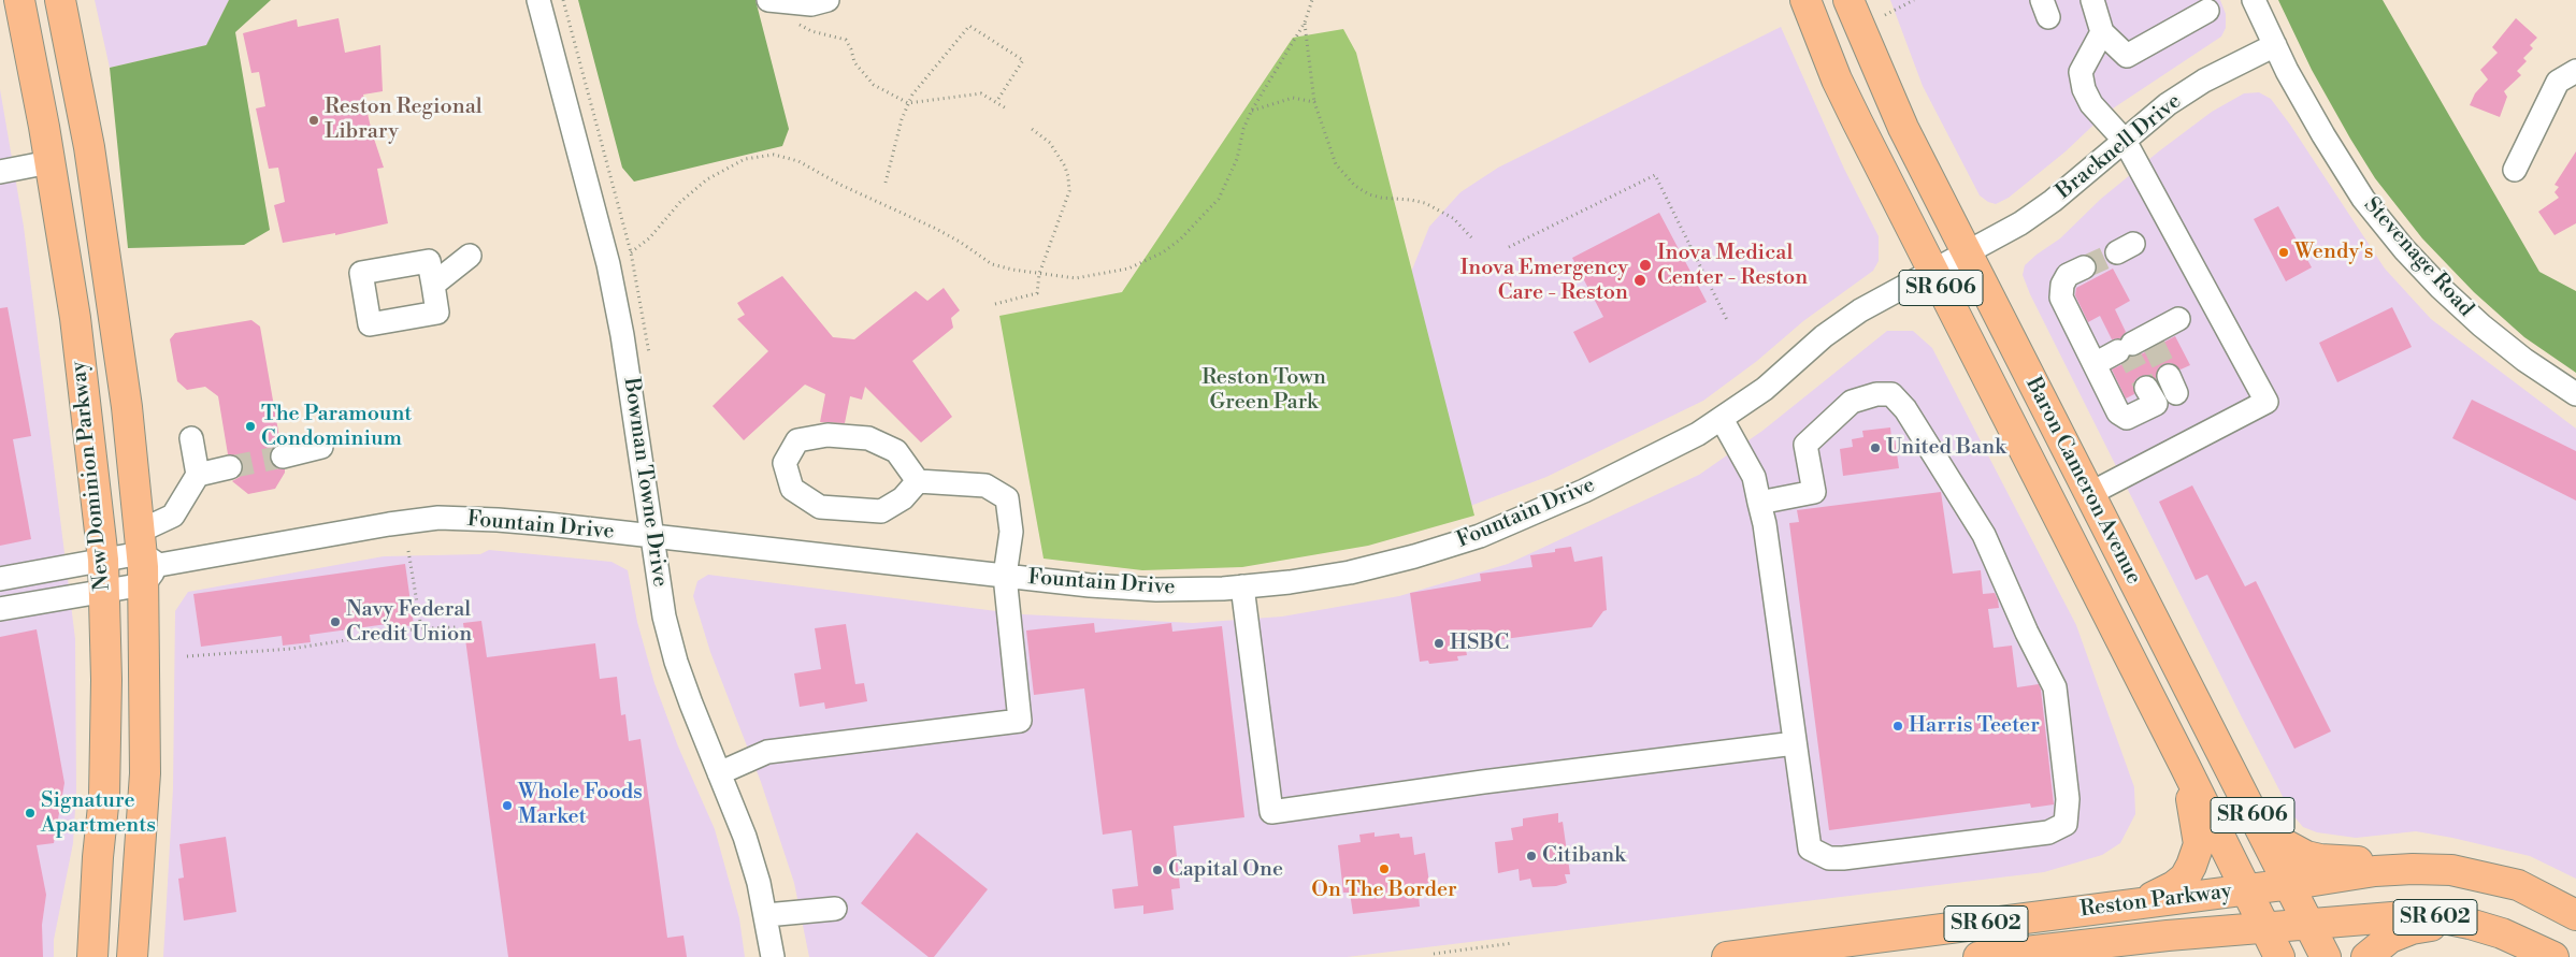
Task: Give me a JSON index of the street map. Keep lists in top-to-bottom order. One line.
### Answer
{"streets":{"main road":["SR 606","New Dominion Parkway","Baron Cameron Avenue","Reston Parkway","SR 602"],"street":["Bracknell Drive","Stevenage Road","Bowman Towne Drive","Fountain Drive"]},"crossings":[["Bracknell Drive","Stevenage Road"],["Bracknell Drive","Baron Cameron Avenue"],["Bracknell Drive","Fountain Drive"],["New Dominion Parkway","Fountain Drive"],["Baron Cameron Avenue","Fountain Drive"],["Baron Cameron Avenue","Reston Parkway"],["Bowman Towne Drive","Fountain Drive"]],"parks":["Reston Town Green Park"],"places":["Reston Regional Library","Wendy's","Inova Medical Center - Reston","Inova Emergency Care - Reston","The Paramount Condominium","United Bank","Navy Federal Credit Union","HSBC","Harris Teeter","Whole Foods Market","Signature Apartments","Citibank","On The Border","Capital One"]}
